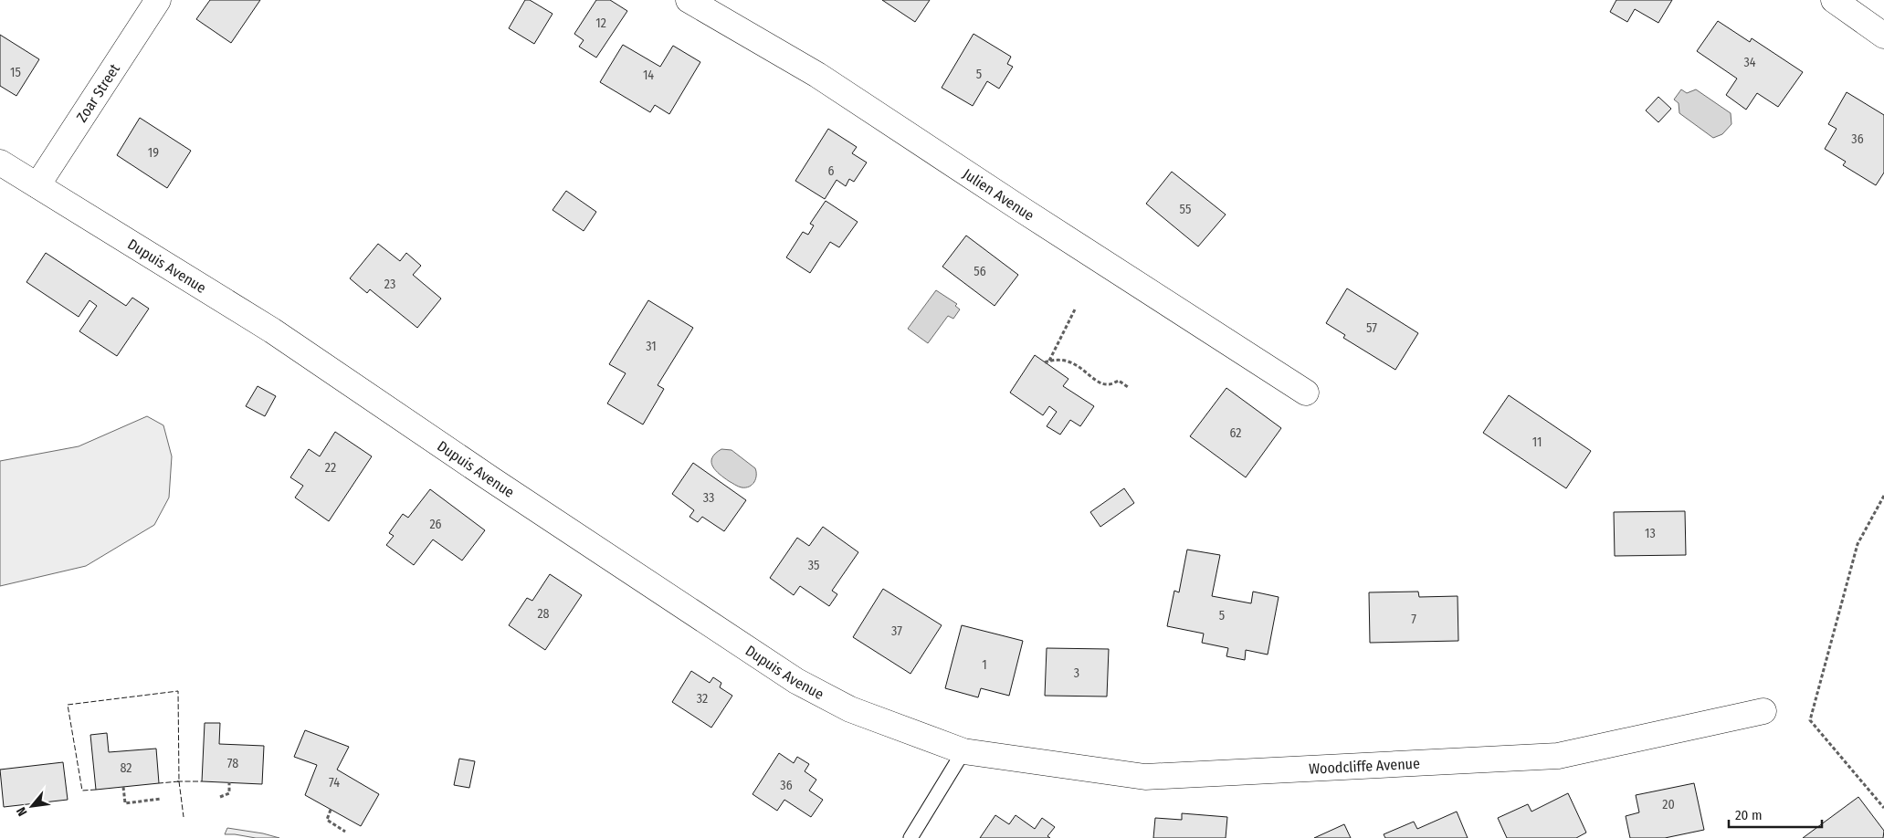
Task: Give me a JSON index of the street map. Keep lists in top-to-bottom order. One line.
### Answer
{"streets":{"street":["Zoar Street","Julien Avenue","Dupuis Avenue","Woodcliffe Avenue"]},"crossings":[["Zoar Street","Dupuis Avenue"],["Dupuis Avenue","Woodcliffe Avenue"]],"house_numbers":["12","34","15","5","14","36","19","6","55","56","23","57","31","62","11","22","33","26","13","35","28","5","7","37","1","3","32","78","82","74","36","20"],"scale_bar":"20 m","north":"bottom left"}
